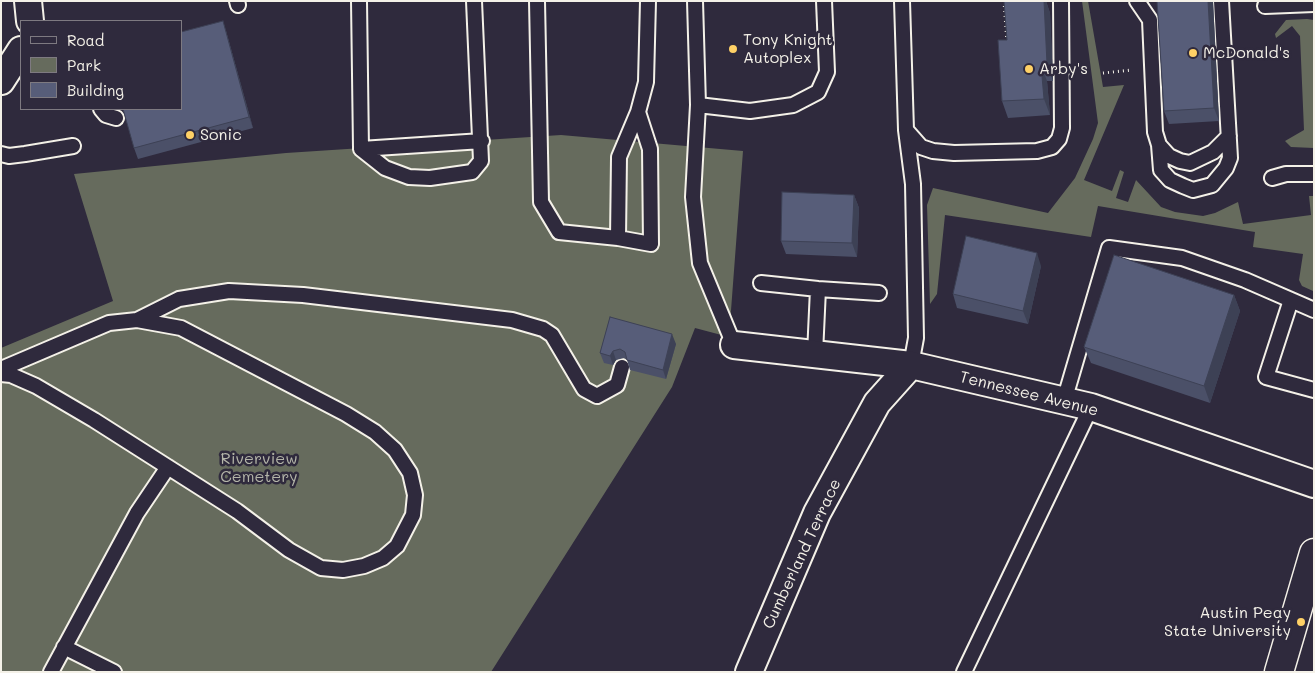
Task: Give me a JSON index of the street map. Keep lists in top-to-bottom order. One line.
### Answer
{"streets":{"street":["Tennessee Avenue","Cumberland Terrace"]},"crossings":[["Tennessee Avenue","Cumberland Terrace"]],"parks":["Riverview Cemetery"],"places":["Tony Knight Autoplex","McDonald's","Arby's","Sonic","Austin Peay State University"],"legend":["Road","Park","Building"]}
